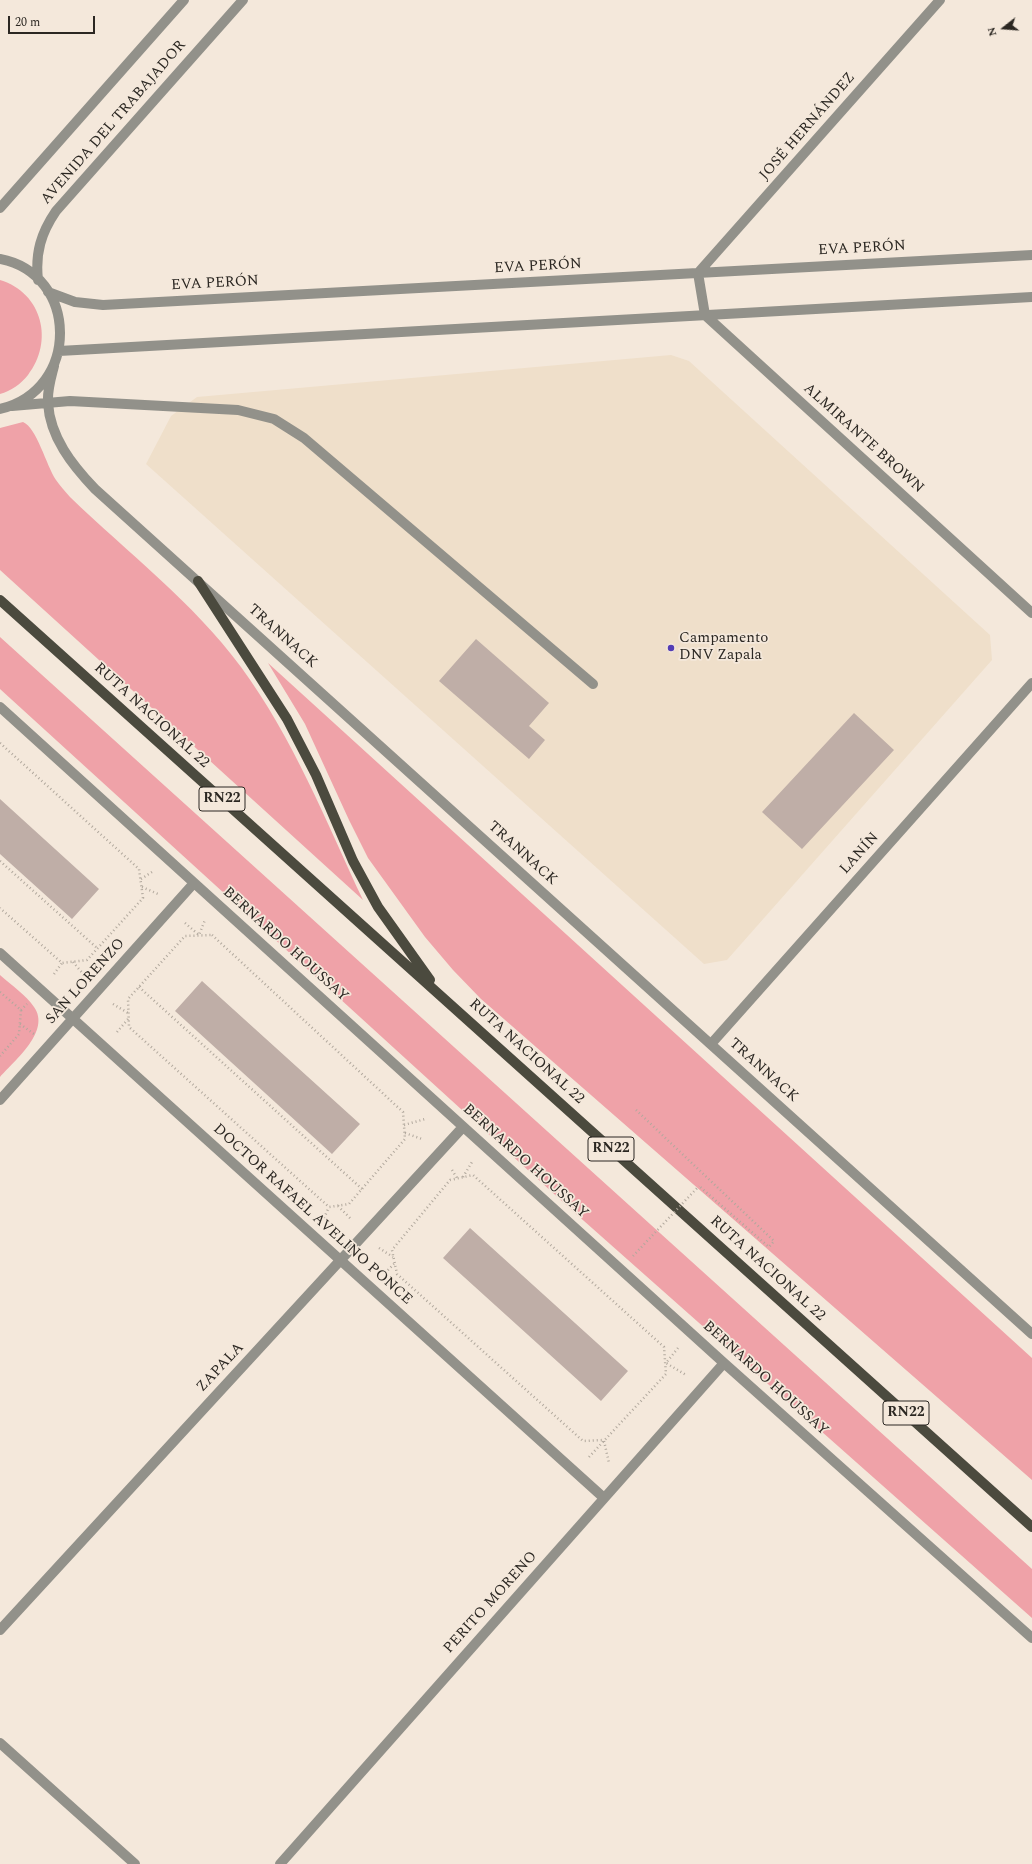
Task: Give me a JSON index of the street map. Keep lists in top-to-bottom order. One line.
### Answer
{"streets":{"main road":["RUTA NACIONAL 22","RN22"],"street":["AVENIDA DEL TRABAJADOR","JOSÉ HERNÁNDEZ","EVA PERÓN","ALMIRANTE BROWN","TRANNACK","LANÍN","BERNARDO HOUSSAY","SAN LORENZO","DOCTOR RAFAEL AVELINO PONCE","ZAPALA","PERITO MORENO"]},"crossings":[["AVENIDA DEL TRABAJADOR","TRANNACK"],["JOSÉ HERNÁNDEZ","EVA PERÓN"],["EVA PERÓN","TRANNACK"],["TRANNACK","LANÍN"],["BERNARDO HOUSSAY","SAN LORENZO"],["BERNARDO HOUSSAY","ZAPALA"],["BERNARDO HOUSSAY","PERITO MORENO"],["SAN LORENZO","DOCTOR RAFAEL AVELINO PONCE"],["DOCTOR RAFAEL AVELINO PONCE","ZAPALA"],["DOCTOR RAFAEL AVELINO PONCE","PERITO MORENO"]],"places":["Campamento DNV Zapala"],"scale_bar":"20 m","north":"left"}
